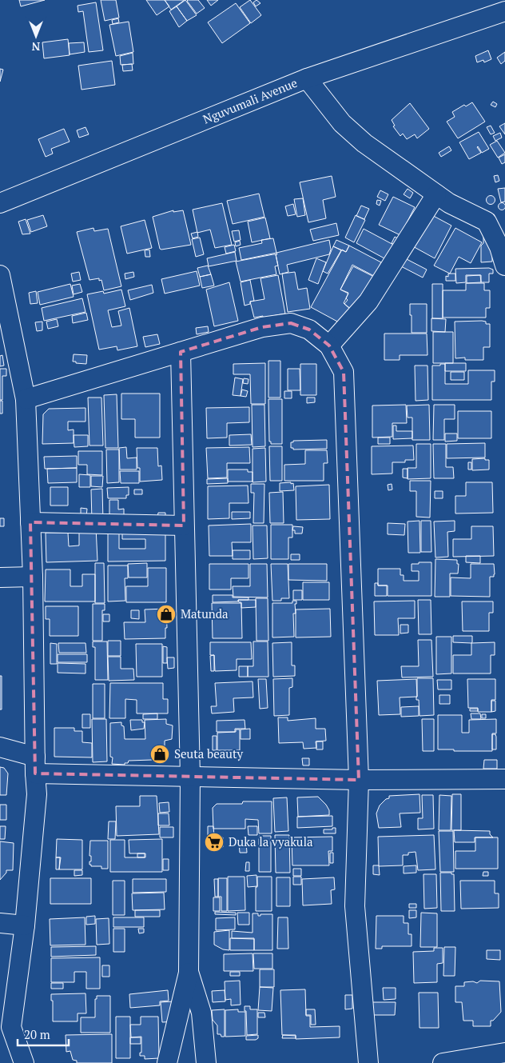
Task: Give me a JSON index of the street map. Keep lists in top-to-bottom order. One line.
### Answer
{"streets":{"street":["Nguvumali Avenue"]},"places":{"shop":["Matunda","Seuta beauty"],"supermarket":["Duka la vyakula"]},"scale_bar":"20 m","north":"bottom"}
